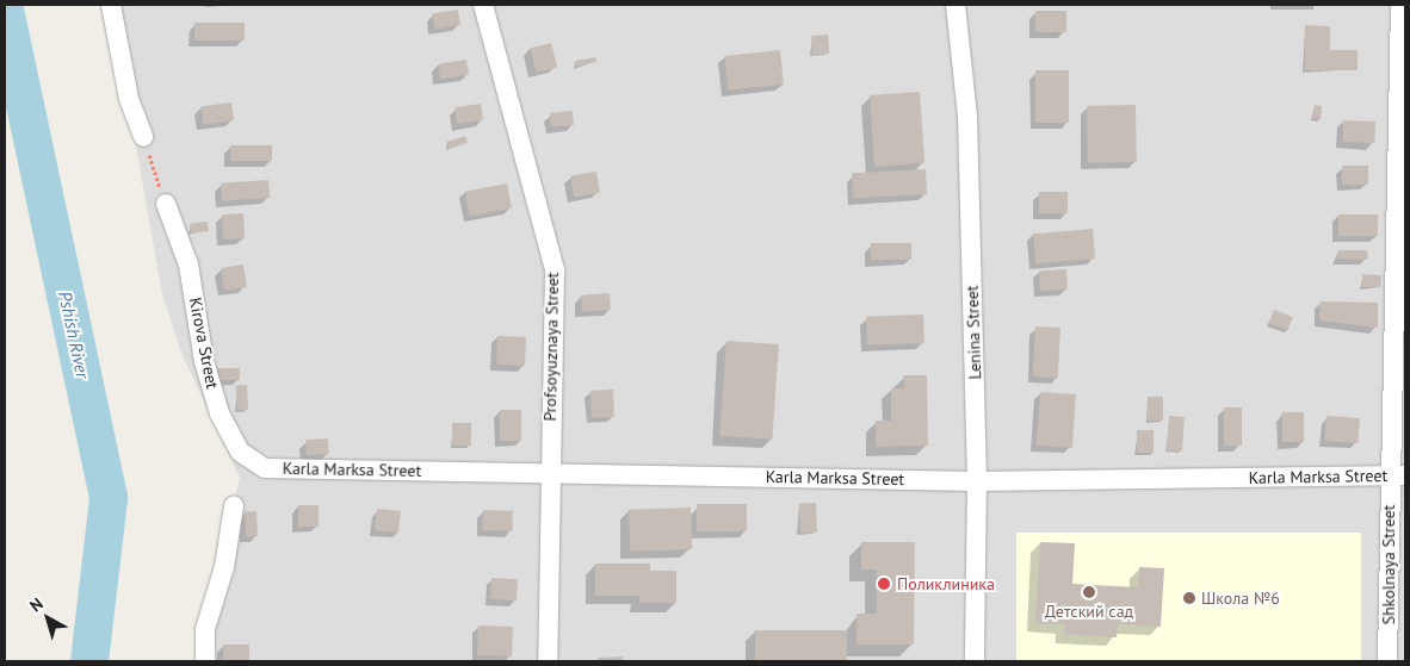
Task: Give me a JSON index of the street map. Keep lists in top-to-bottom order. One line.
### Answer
{"streets":{"street":["Lenina Street","Kirova Street","Profsoyuznaya Street","Karla Marksa Street","Shkolnaya Street"]},"crossings":[["Lenina Street","Karla Marksa Street"],["Kirova Street","Karla Marksa Street"],["Profsoyuznaya Street","Karla Marksa Street"],["Karla Marksa Street","Shkolnaya Street"]],"water":["Pshish River"],"places":["Поликлиника","Детский сад","Школа №6"],"north":"top left"}
